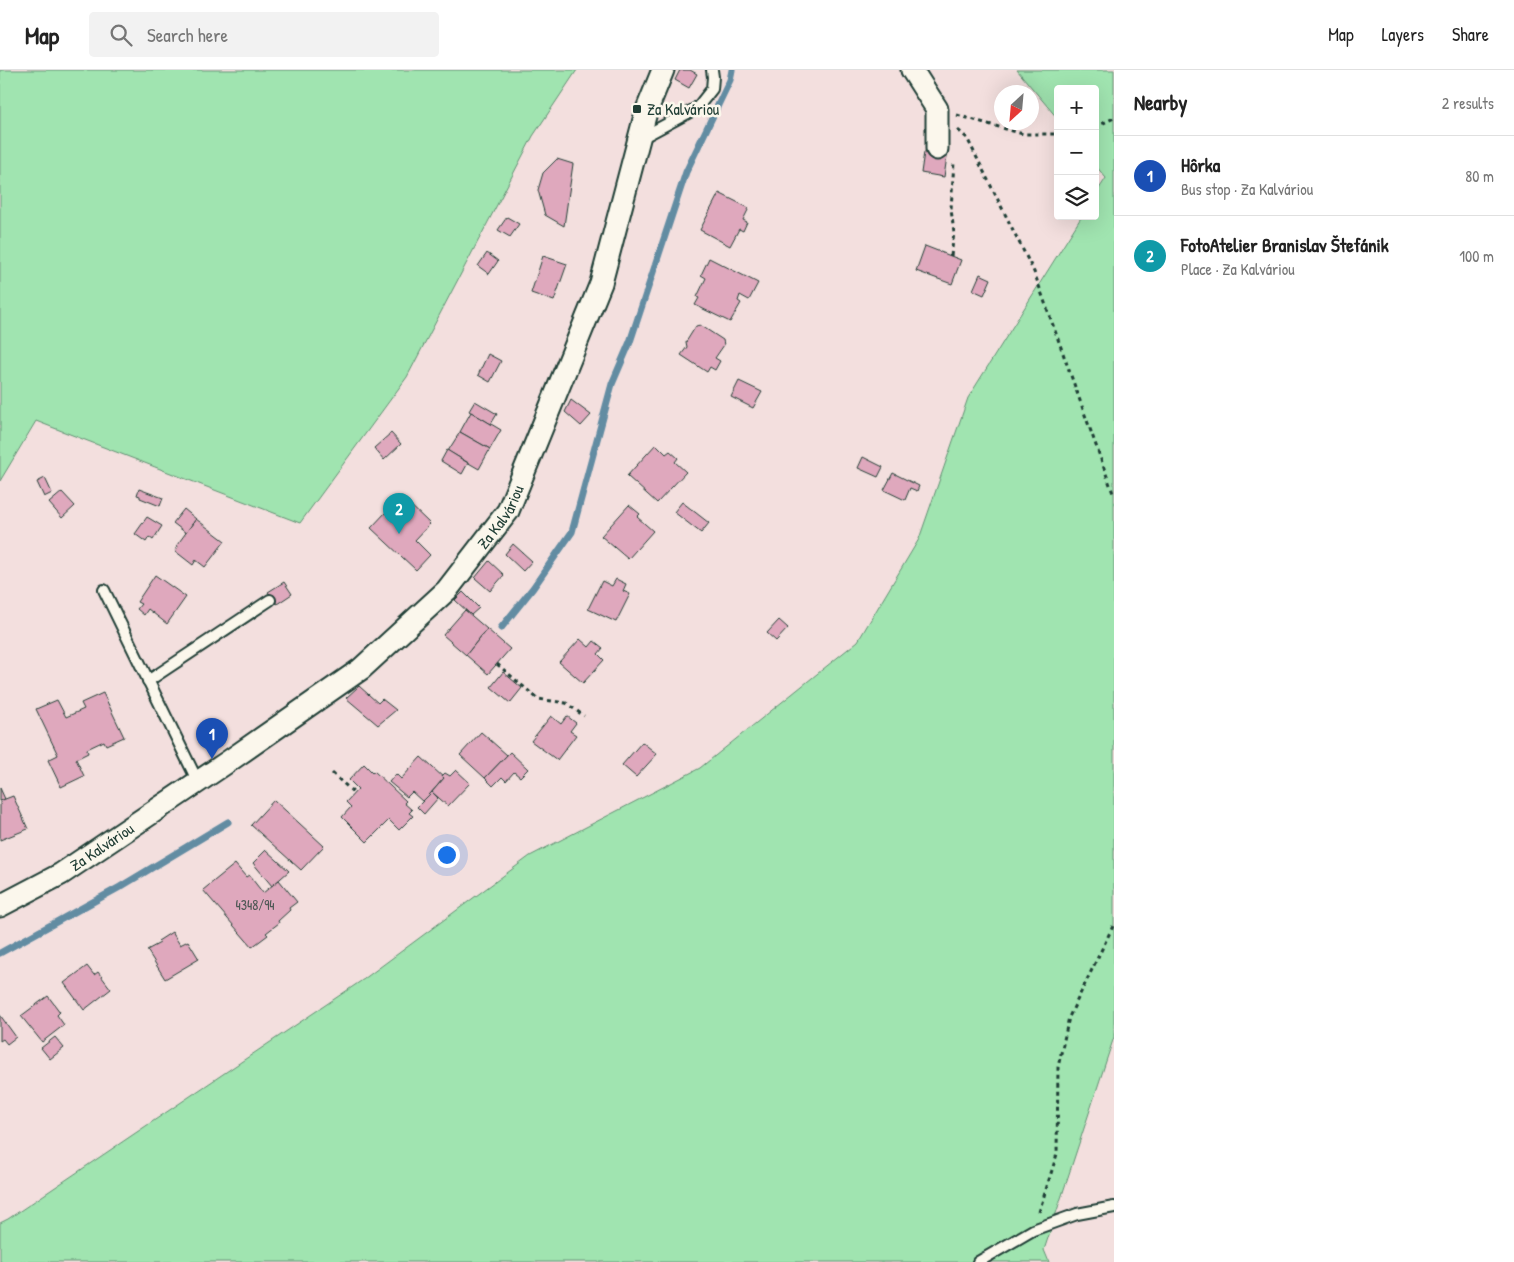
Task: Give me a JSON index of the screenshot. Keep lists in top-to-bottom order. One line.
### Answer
{"streets":{"street":["Za Kalváriou"]},"places":{"transit":["Za Kalváriou"]},"house_numbers":["4348/94"],"north":"bottom left","page":{"header":"Map","search":"Search here","nav":["Map","Layers","Share"],"heading":["Nearby","2 results"],"map_buttons":["+","−"],"list":[{"mark":"1","name":"Hôrka","note":"Bus stop · Za Kalváriou","value":"80 m"},{"mark":"2","name":"FotoAtelier Branislav Štefánik","note":"Place · Za Kalváriou","value":"100 m"}],"pins":["2","1"]}}
